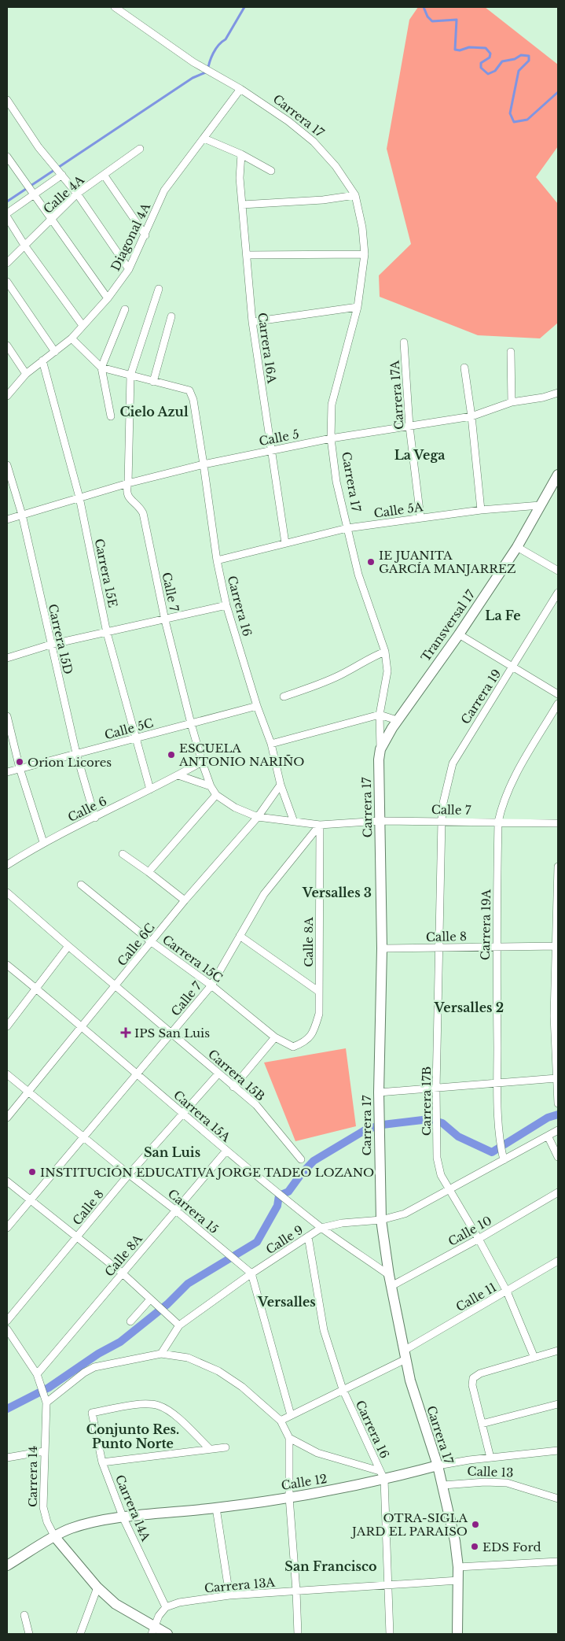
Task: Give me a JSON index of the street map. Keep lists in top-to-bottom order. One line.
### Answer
{"streets":{"street":["Carrera 17","Calle 4A","Diagonal 4A","Carrera 16A","Carrera 17A","Calle 5","Calle 5A","Carrera 15E","Calle 7","Carrera 16","Transversal 17","Carrera 15D","Carrera 19","Calle 5C","Calle 6","Carrera 19A","Calle 8","Calle 8A","Calle 6C","Carrera 15C","Carrera 15B","Carrera 17B","Carrera 15A","Carrera 15","Calle 10","Calle 9","Calle 11","Calle 13","Carrera 14","Calle 12","Carrera 14A","Carrera 13A"]},"crossings":[["Carrera 17","Diagonal 4A"],["Carrera 17","Calle 5"],["Carrera 17","Calle 5A"],["Carrera 17","Calle 7"],["Carrera 17","Transversal 17"],["Carrera 17","Calle 8"],["Carrera 17","Carrera 15A"],["Carrera 17","Calle 10"],["Carrera 17","Calle 9"],["Carrera 17","Calle 11"],["Carrera 17","Calle 13"],["Carrera 17","Calle 12"],["Carrera 17","Carrera 13A"],["Diagonal 4A","Carrera 15E"],["Carrera 16A","Calle 5"],["Carrera 16A","Calle 5A"],["Carrera 17A","Calle 5"],["Carrera 17A","Calle 5A"],["Calle 5","Carrera 15E"],["Calle 5","Calle 7"],["Calle 5","Carrera 16"],["Calle 5","Carrera 15D"],["Calle 5A","Carrera 16"],["Calle 5A","Transversal 17"],["Carrera 15E","Calle 5C"],["Carrera 15E","Calle 6"],["Calle 7","Carrera 16"],["Calle 7","Carrera 19"],["Calle 7","Calle 5C"],["Calle 7","Calle 6"],["Calle 7","Carrera 19A"],["Calle 7","Calle 8A"],["Calle 7","Calle 6C"],["Calle 7","Carrera 15C"],["Calle 7","Carrera 15B"],["Calle 7","Carrera 17B"],["Calle 7","Carrera 15A"],["Calle 7","Carrera 15"],["Carrera 16","Calle 5C"],["Carrera 16","Calle 6C"],["Carrera 16","Calle 9"],["Carrera 16","Calle 11"],["Carrera 16","Calle 12"],["Carrera 16","Carrera 13A"],["Carrera 15D","Calle 5C"],["Carrera 15D","Calle 6"],["Carrera 19","Carrera 17B"],["Carrera 19A","Calle 8"],["Carrera 19A","Calle 9"],["Calle 8","Carrera 15B"],["Calle 8","Carrera 17B"],["Calle 8","Carrera 15A"],["Calle 8","Carrera 15"],["Calle 8A","Carrera 15C"],["Calle 8A","Carrera 15A"],["Calle 8A","Carrera 15"],["Calle 8A","Carrera 14"],["Calle 6C","Carrera 15C"],["Calle 6C","Carrera 15B"],["Calle 6C","Carrera 15A"],["Calle 6C","Carrera 15"],["Carrera 17B","Calle 10"],["Carrera 17B","Calle 9"],["Carrera 17B","Calle 11"],["Carrera 15A","Calle 9"],["Carrera 15","Calle 9"],["Carrera 14","Calle 12"],["Calle 12","Carrera 14A"],["Carrera 14A","Carrera 13A"]],"districts":["Cielo Azul","La Vega","La Fe","Versalles 3","Versalles 2","San Luis","Versalles","Conjunto Res. Punto Norte","San Francisco"],"places":{"other":["IE JUANITA GARCÍA MANJARREZ","ESCUELA ANTONIO NARIÑO","Orion Licores","INSTITUCIÓN EDUCATIVA JORGE TADEO LOZANO","OTRA-SIGLA JARD EL PARAISO","EDS Ford"],"health":["IPS San Luis"]}}
